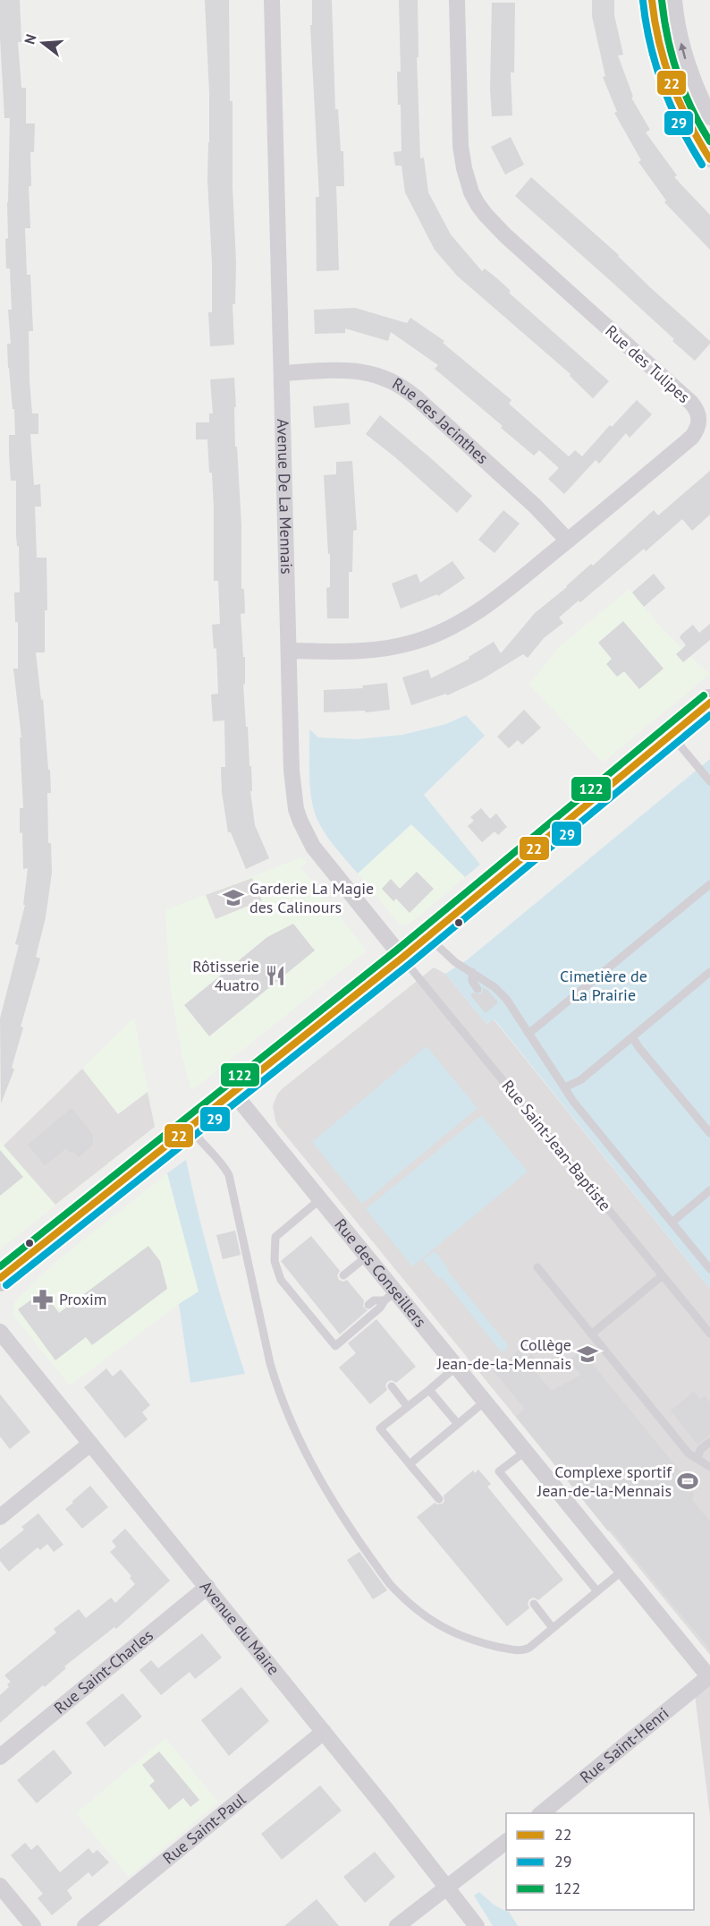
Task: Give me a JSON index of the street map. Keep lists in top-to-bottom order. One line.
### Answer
{"streets":{"street":["Rue des Tulipes","Rue des Jacinthes","Avenue De La Mennais","Rue des Conseillers","Avenue du Maire","Rue Saint-Charles","Rue Saint-Henri","Rue Saint-Paul"],"lane":["Rue Saint-Jean-Baptiste"]},"crossings":[["Rue des Tulipes","Rue des Jacinthes"],["Rue des Tulipes","Avenue De La Mennais"],["Rue des Jacinthes","Avenue De La Mennais"],["Avenue De La Mennais","Rue Saint-Jean-Baptiste"],["Rue des Conseillers","Rue Saint-Henri"],["Avenue du Maire","Rue Saint-Charles"],["Avenue du Maire","Rue Saint-Paul"]],"parks":["Cimetière de La Prairie"],"places":{"school or university":["Garderie La Magie des Calinours","Collège Jean-de-la-Mennais"],"restaurant":["Rôtisserie 4uatro"],"pharmacy":["Proxim"],"sports":["Complexe sportif Jean-de-la-Mennais"]},"lines":["transit line 22","transit line 122","transit line 29"],"legend":["22","29","122"],"north":"left"}
